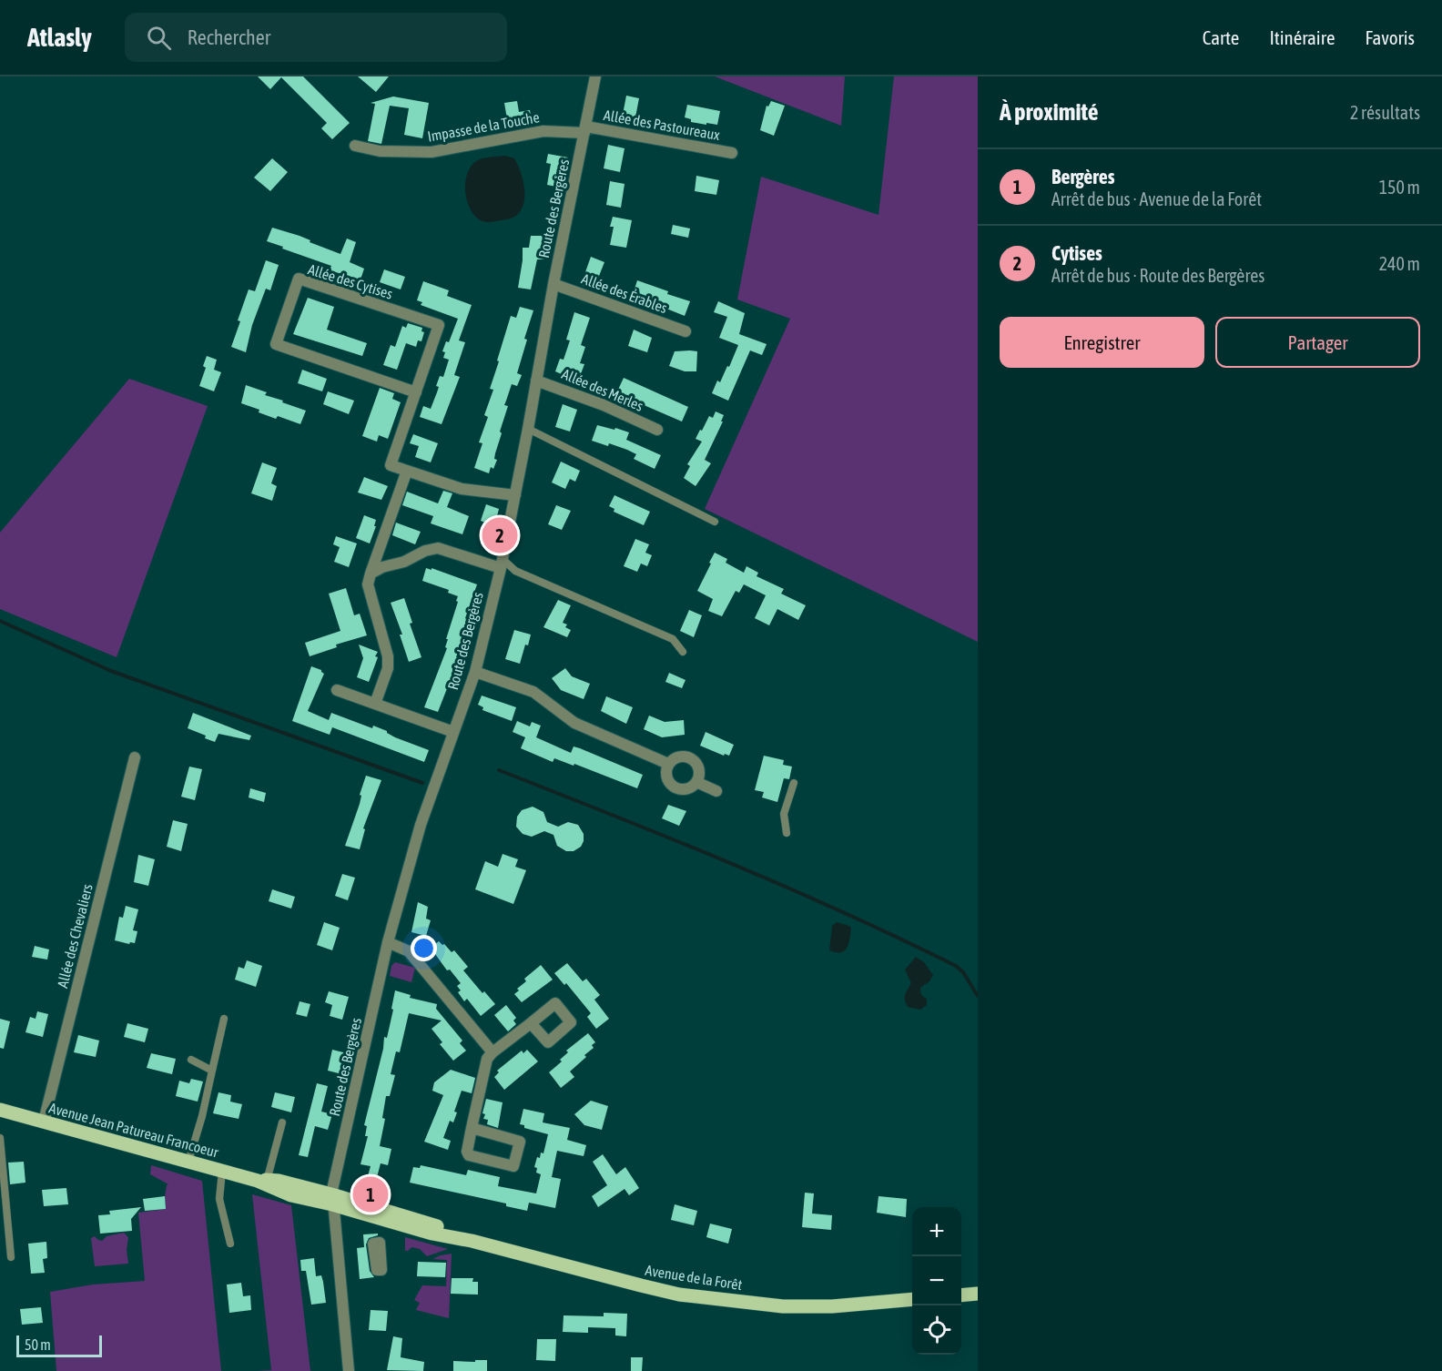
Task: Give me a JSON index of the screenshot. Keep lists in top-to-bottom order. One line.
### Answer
{"streets":{"main road":["Avenue Jean Patureau Francoeur","Avenue de la Forêt"],"street":["Allée des Pastoureaux","Impasse de la Touche","Route des Bergères","Allée des Cytises","Allée des Érables","Allée des Merles","Allée des Chevaliers"]},"crossings":[["Allée des Pastoureaux","Impasse de la Touche"],["Allée des Pastoureaux","Route des Bergères"],["Impasse de la Touche","Route des Bergères"],["Route des Bergères","Allée des Érables"],["Route des Bergères","Allée des Merles"],["Route des Bergères","Avenue Jean Patureau Francoeur"],["Route des Bergères","Avenue de la Forêt"],["Allée des Chevaliers","Avenue Jean Patureau Francoeur"],["Avenue Jean Patureau Francoeur","Avenue de la Forêt"]],"scale_bar":"50 m","page":{"header":"Atlasly","search":"Rechercher","nav":["Carte","Itinéraire","Favoris"],"heading":["À proximité","2 résultats"],"list":[{"mark":"1","name":"Bergères","note":"Arrêt de bus · Avenue de la Forêt","value":"150 m"},{"mark":"2","name":"Cytises","note":"Arrêt de bus · Route des Bergères","value":"240 m"}],"buttons":["Enregistrer","Partager"],"pins":["2","1"],"map_buttons":["+","−"],"scale":"50 m"}}
